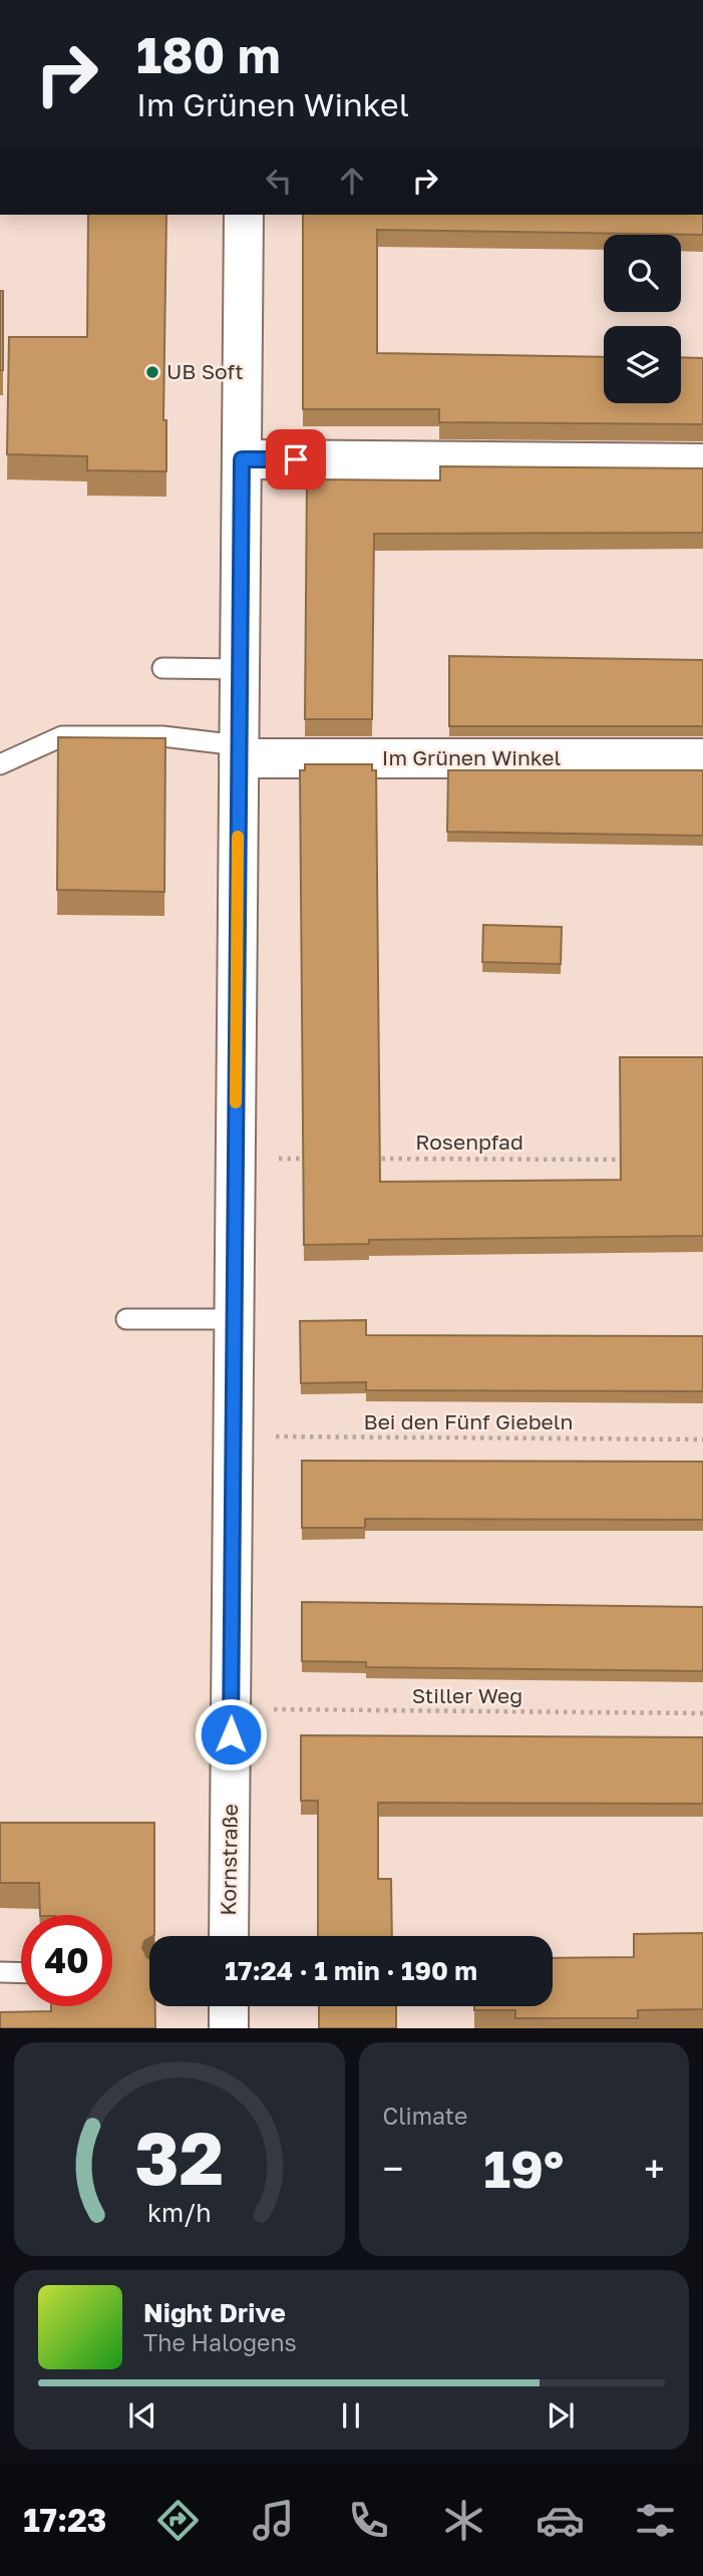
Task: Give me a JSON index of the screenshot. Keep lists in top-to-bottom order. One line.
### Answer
{"streets":{"street":["Im Grünen Winkel","Kornstraße"],"path":["Rosenpfad","Bei den Fünf Giebeln","Stiller Weg"]},"crossings":[["Im Grünen Winkel","Kornstraße"],["Bei den Fünf Giebeln","Kornstraße"],["Stiller Weg","Kornstraße"]],"places":["UB Soft"],"page":{"turn":["180 m","Im Grünen Winkel"],"limit":"40","trip":"17:24 · 1 min · 190 m","tile":"Climate","heat":["−","19°","+"],"song":["Night Drive","The Halogens"],"tabs":"17:23","gauge":["32","km/h"]}}
